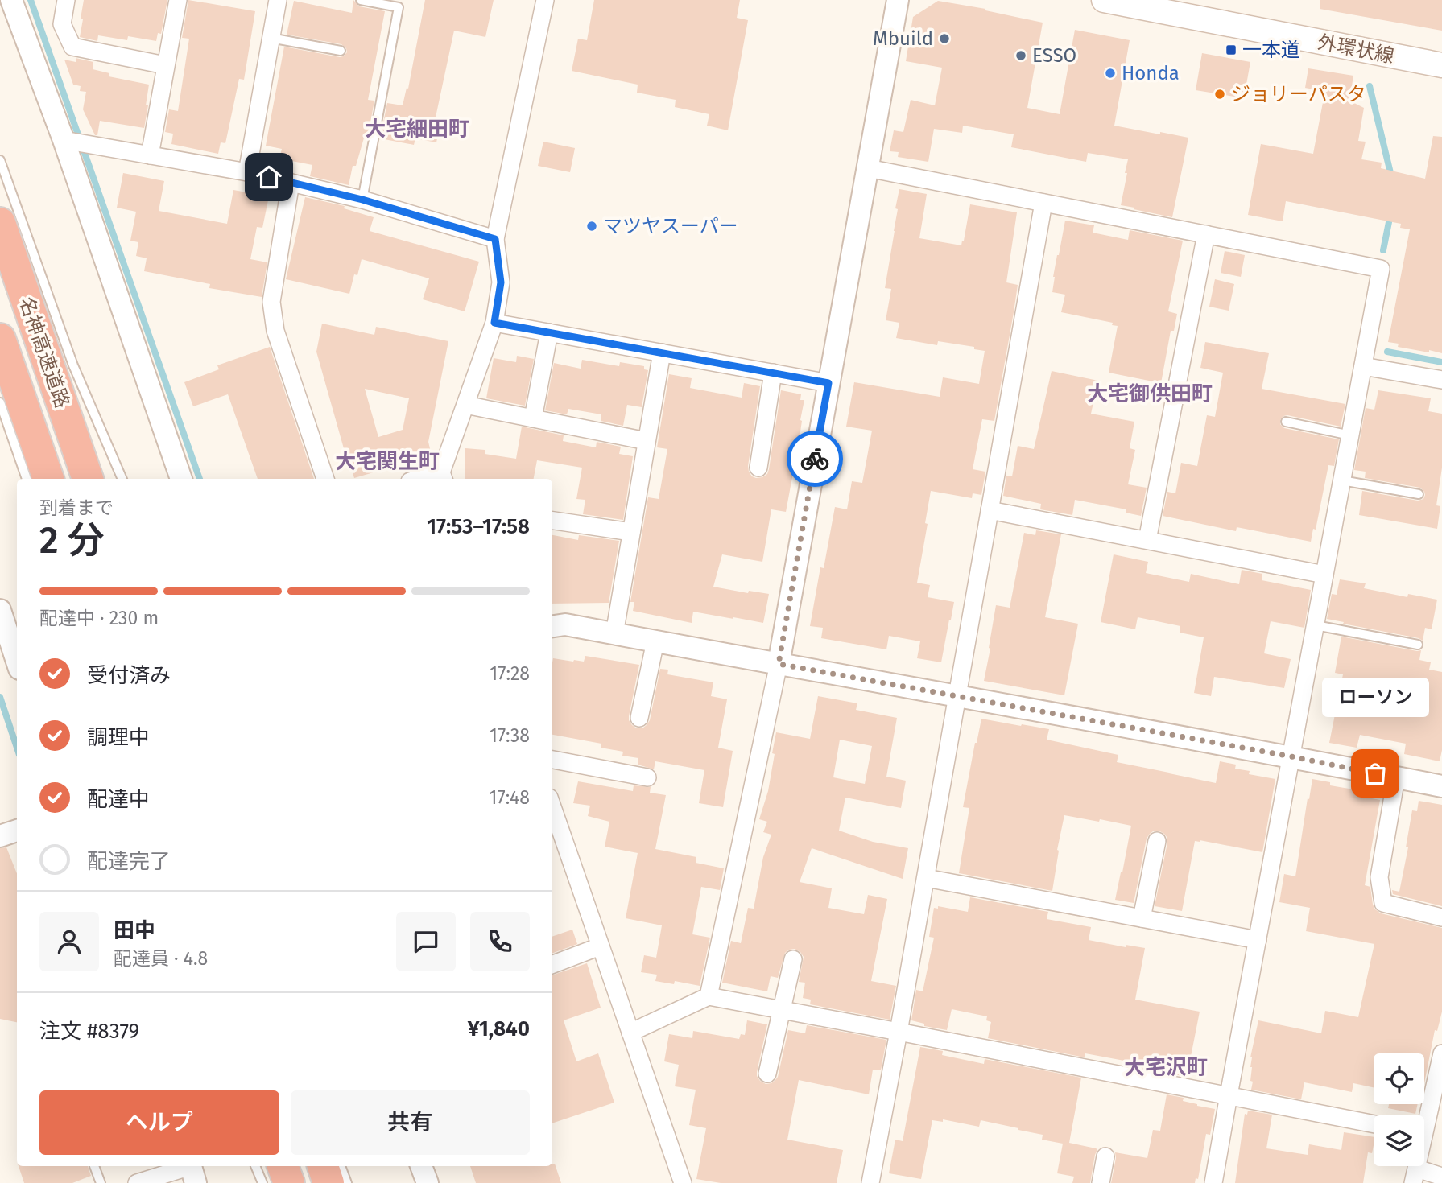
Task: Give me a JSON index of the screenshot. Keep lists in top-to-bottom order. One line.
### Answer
{"streets":{"highway":["名神高速道路"],"main road":["外環状線"]},"districts":["大宅細田町","大宅御供田町","大宅関生町","大宅沢町"],"places":{"other":["Mbuild","ESSO","Honda","ジョリーパスタ","マツヤスーパー","ローソン"],"transit":["一本道"]},"page":{"heading":["2 分","到着まで","17:53–17:58"],"panel":["田中","配達員 · 4.8","注文 #8379","¥1,840"],"bar":"配達中 · 230 m","list":[["受付済み","17:28"],["調理中","17:38"],["配達中","17:48"],"配達完了"],"bubble":"ローソン","buttons":["ヘルプ","共有"]}}
